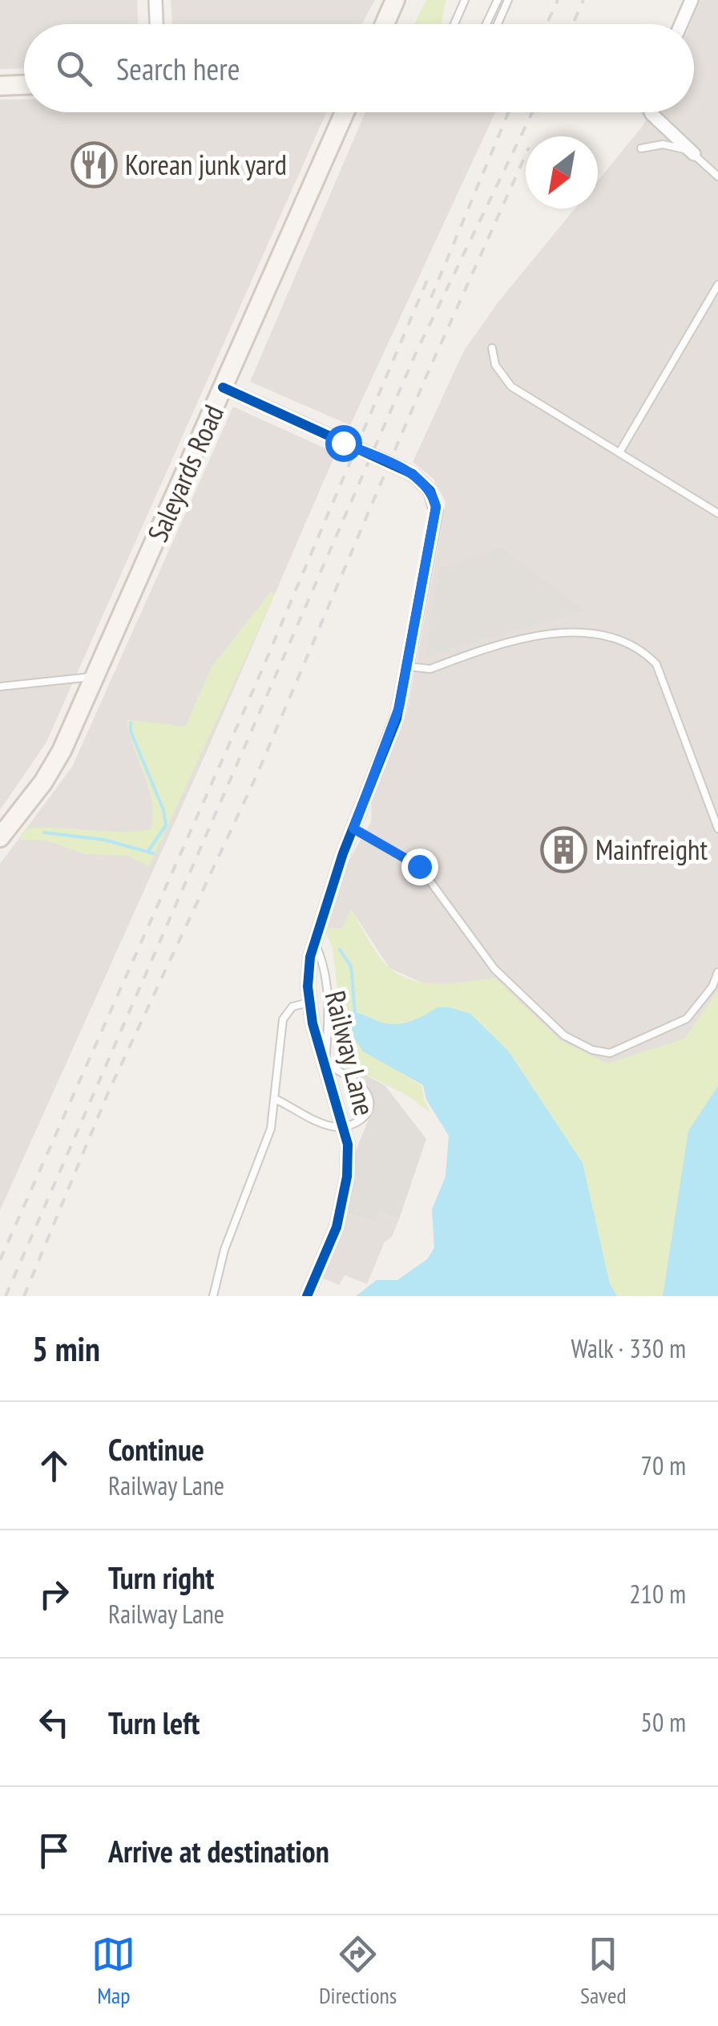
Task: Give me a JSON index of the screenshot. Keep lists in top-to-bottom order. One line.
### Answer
{"streets":{"main road":["Saleyards Road"],"street":["Railway Lane"]},"crossings":[["Saleyards Road","Railway Lane"]],"places":{"restaurant":["Korean junk yard"],"building":["Mainfreight"]},"north":"bottom left","page":{"search":"Search here","heading":["5 min","Walk · 330 m"],"list":[["Continue","Railway Lane","70 m"],["Turn right","Railway Lane","210 m"],["Turn left","50 m"],"Arrive at destination"],"nav":["Map","Directions","Saved"]}}
